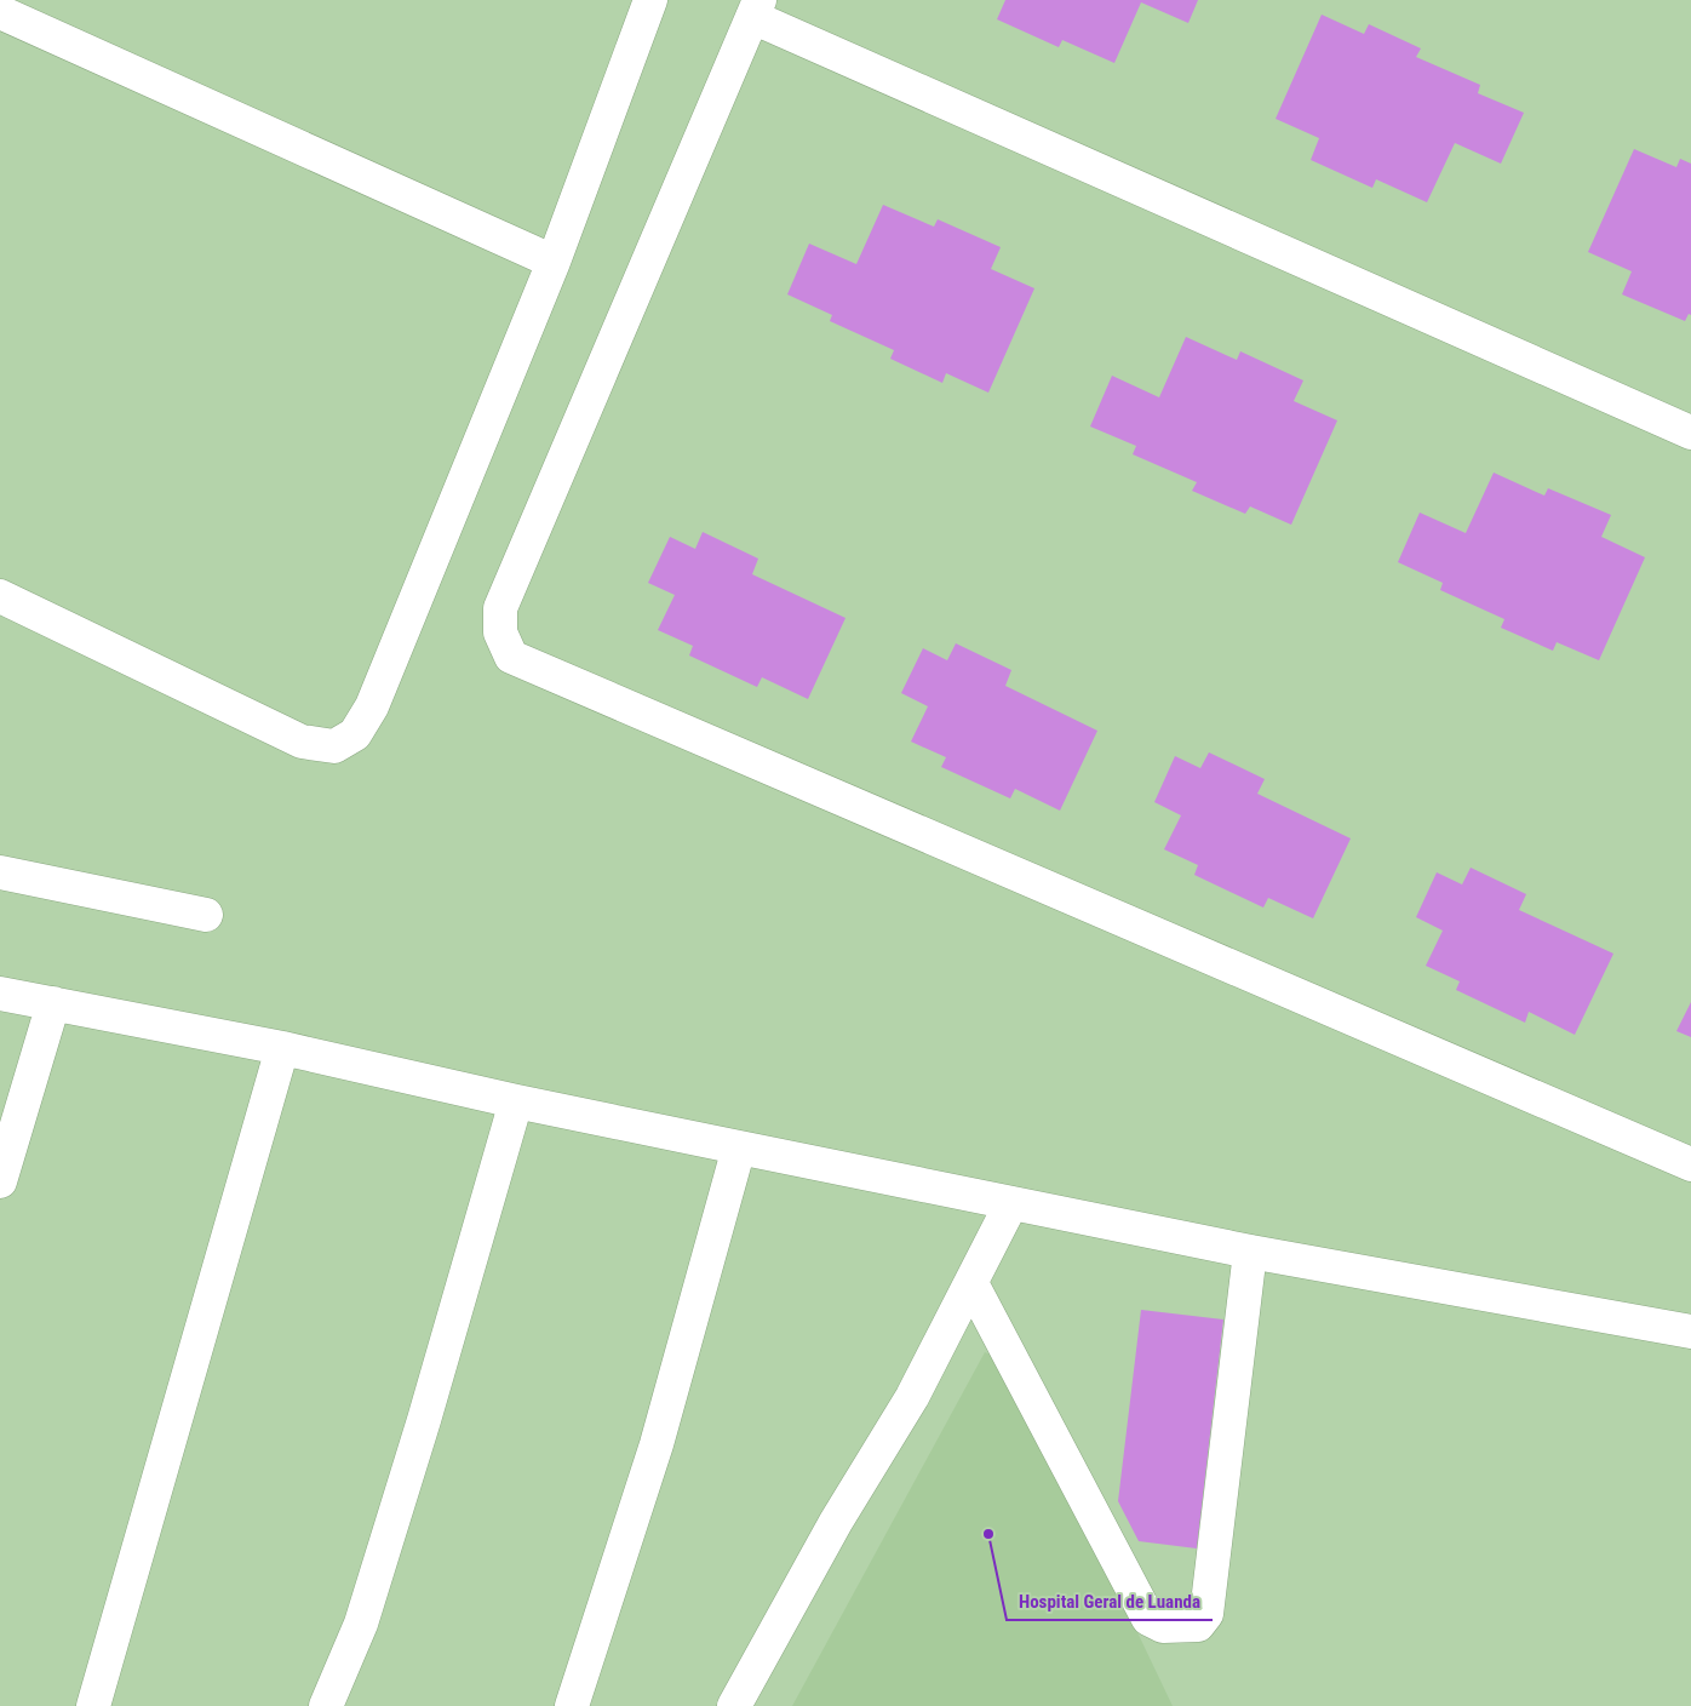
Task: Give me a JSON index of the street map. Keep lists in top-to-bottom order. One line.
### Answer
{"places":["Hospital Geral de Luanda"]}
